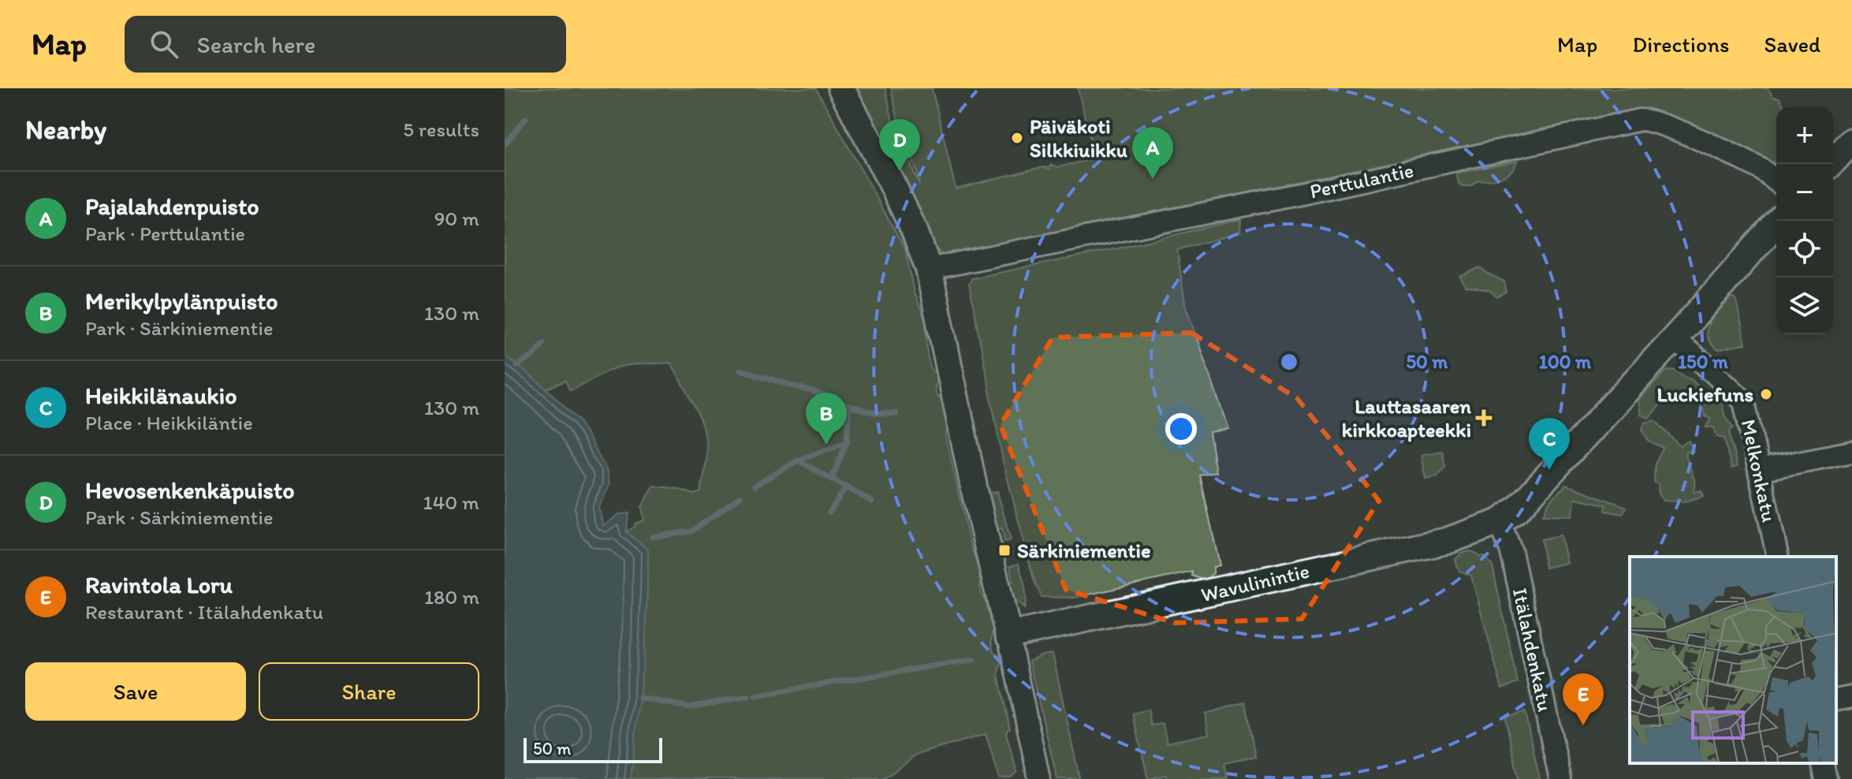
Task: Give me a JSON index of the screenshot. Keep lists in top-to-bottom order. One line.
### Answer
{"streets":{"street":["Perttulantie","Melkonkatu","Wavulinintie","Itälahdenkatu"]},"crossings":[["Melkonkatu","Wavulinintie"],["Wavulinintie","Itälahdenkatu"]],"places":{"other":["Päiväkoti Silkkiuikku","Luckiefuns"],"health":["Lauttasaaren kirkkoapteekki"],"transit":["Särkiniementie"]},"scale_bar":"50 m","page":{"header":"Map","search":"Search here","nav":["Map","Directions","Saved"],"heading":["Nearby","5 results"],"map_buttons":["+","−"],"pins":["D","A","B","C","E"],"list":[{"mark":"A","name":"Pajalahdenpuisto","note":"Park · Perttulantie","value":"90 m"},{"mark":"B","name":"Merikylpylänpuisto","note":"Park · Särkiniementie","value":"130 m"},{"mark":"C","name":"Heikkilänaukio","note":"Place · Heikkiläntie","value":"130 m"},{"mark":"D","name":"Hevosenkenkäpuisto","note":"Park · Särkiniementie","value":"140 m"},{"mark":"E","name":"Ravintola Loru","note":"Restaurant · Itälahdenkatu","value":"180 m"}],"buttons":["Save","Share"],"scale":"50 m"},"rings":["50 m","100 m","150 m"]}
